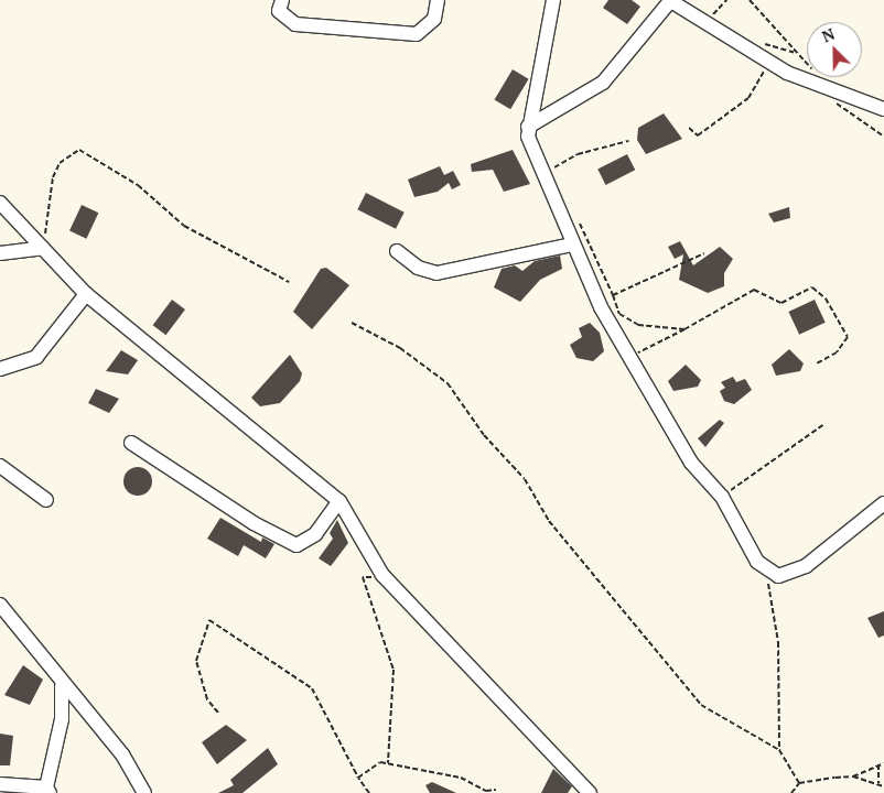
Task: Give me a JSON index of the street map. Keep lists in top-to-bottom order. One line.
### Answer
{"north":"top left"}
